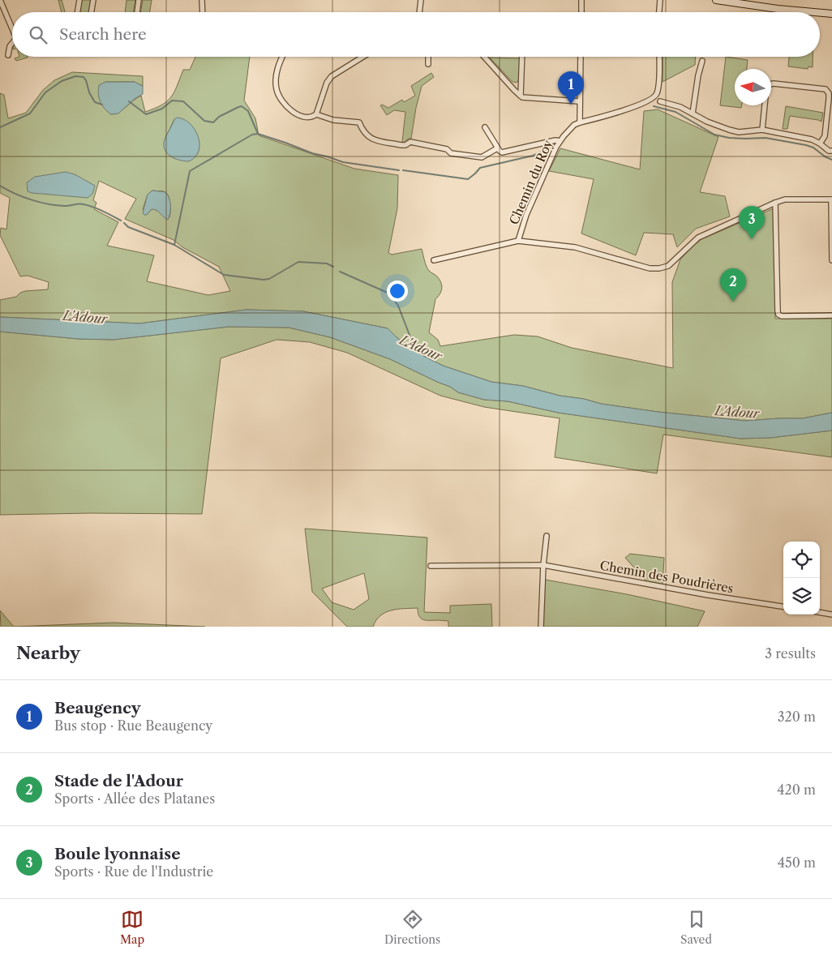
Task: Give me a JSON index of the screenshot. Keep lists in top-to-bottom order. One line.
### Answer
{"streets":{"street":["Chemin du Roy","Chemin des Poudrières"]},"water":["L'Adour"],"north":"left","page":{"search":"Search here","pins":["1","3","2"],"heading":["Nearby","3 results"],"list":[{"mark":"1","name":"Beaugency","note":"Bus stop · Rue Beaugency","value":"320 m"},{"mark":"2","name":"Stade de l'Adour","note":"Sports · Allée des Platanes","value":"420 m"},{"mark":"3","name":"Boule lyonnaise","note":"Sports · Rue de l'Industrie","value":"450 m"}],"nav":["Map","Directions","Saved"]}}
